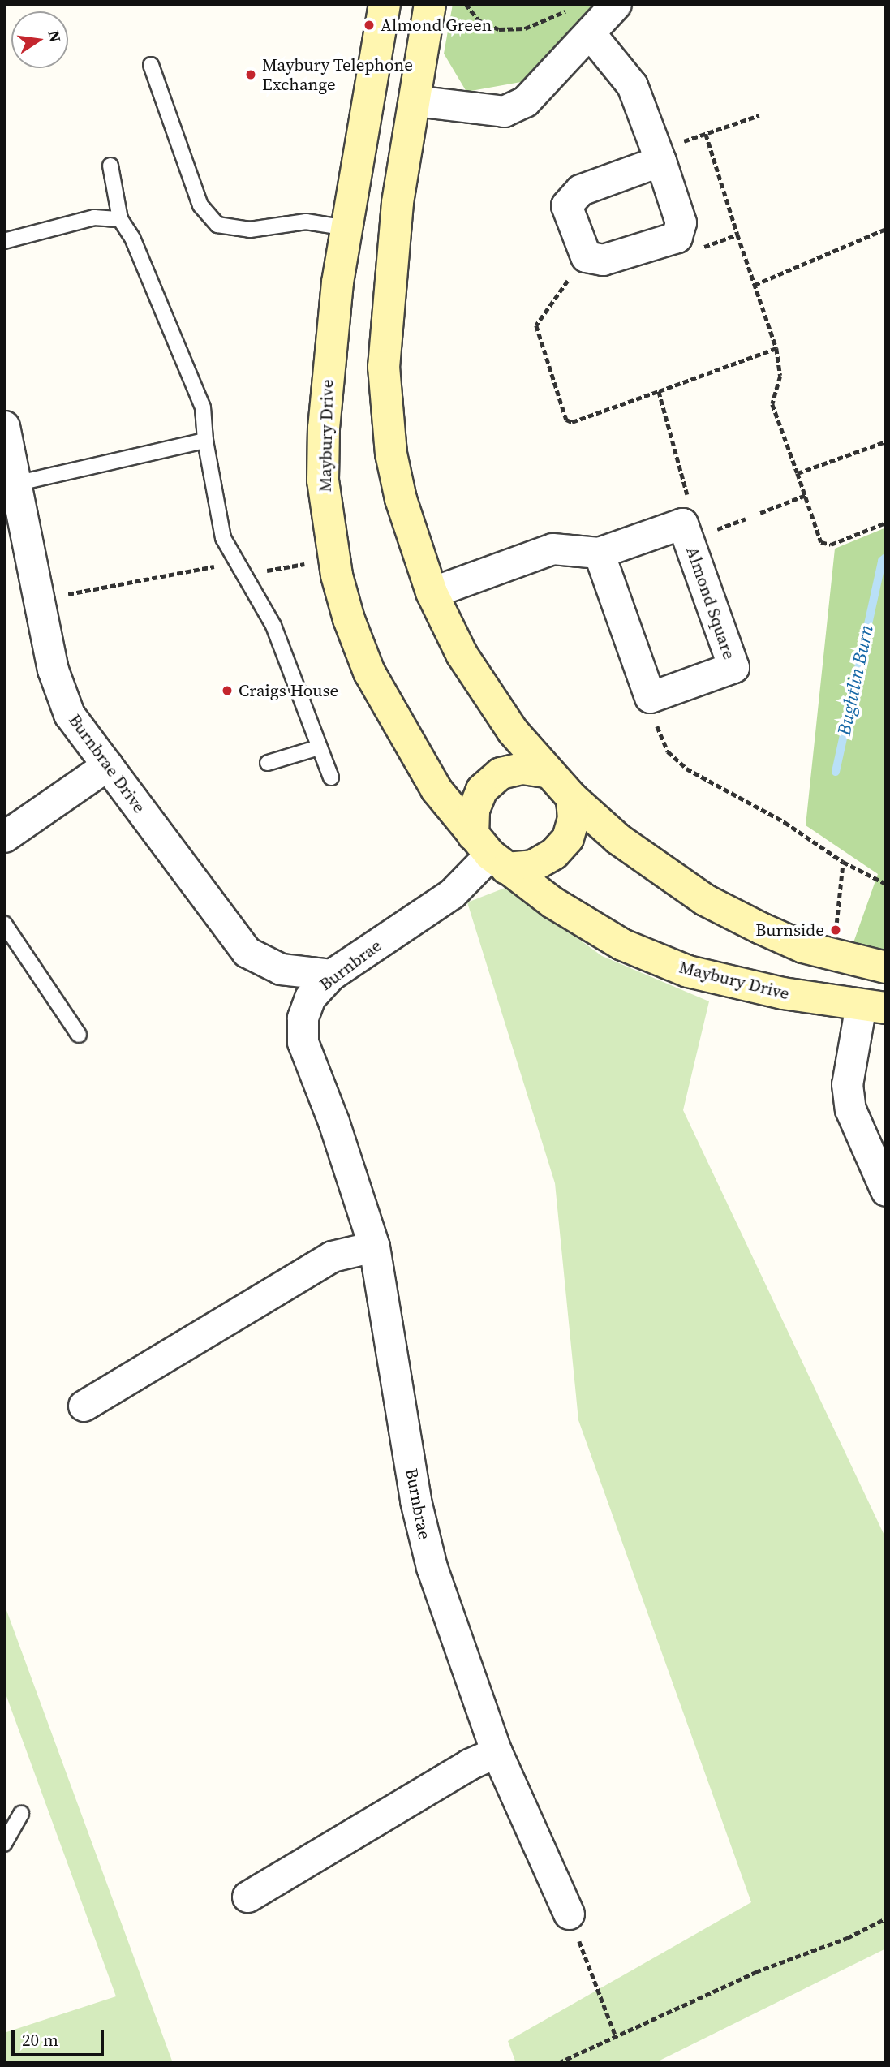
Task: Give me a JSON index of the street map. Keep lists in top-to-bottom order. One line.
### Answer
{"streets":{"street":["Maybury Drive","Almond Square","Burnbrae Drive","Burnbrae"]},"crossings":[["Maybury Drive","Burnbrae"],["Burnbrae Drive","Burnbrae"]],"water":["Bughtlin Burn"],"places":["Almond Green","Maybury Telephone Exchange","Craigs House","Burnside"],"scale_bar":"20 m","north":"right"}
